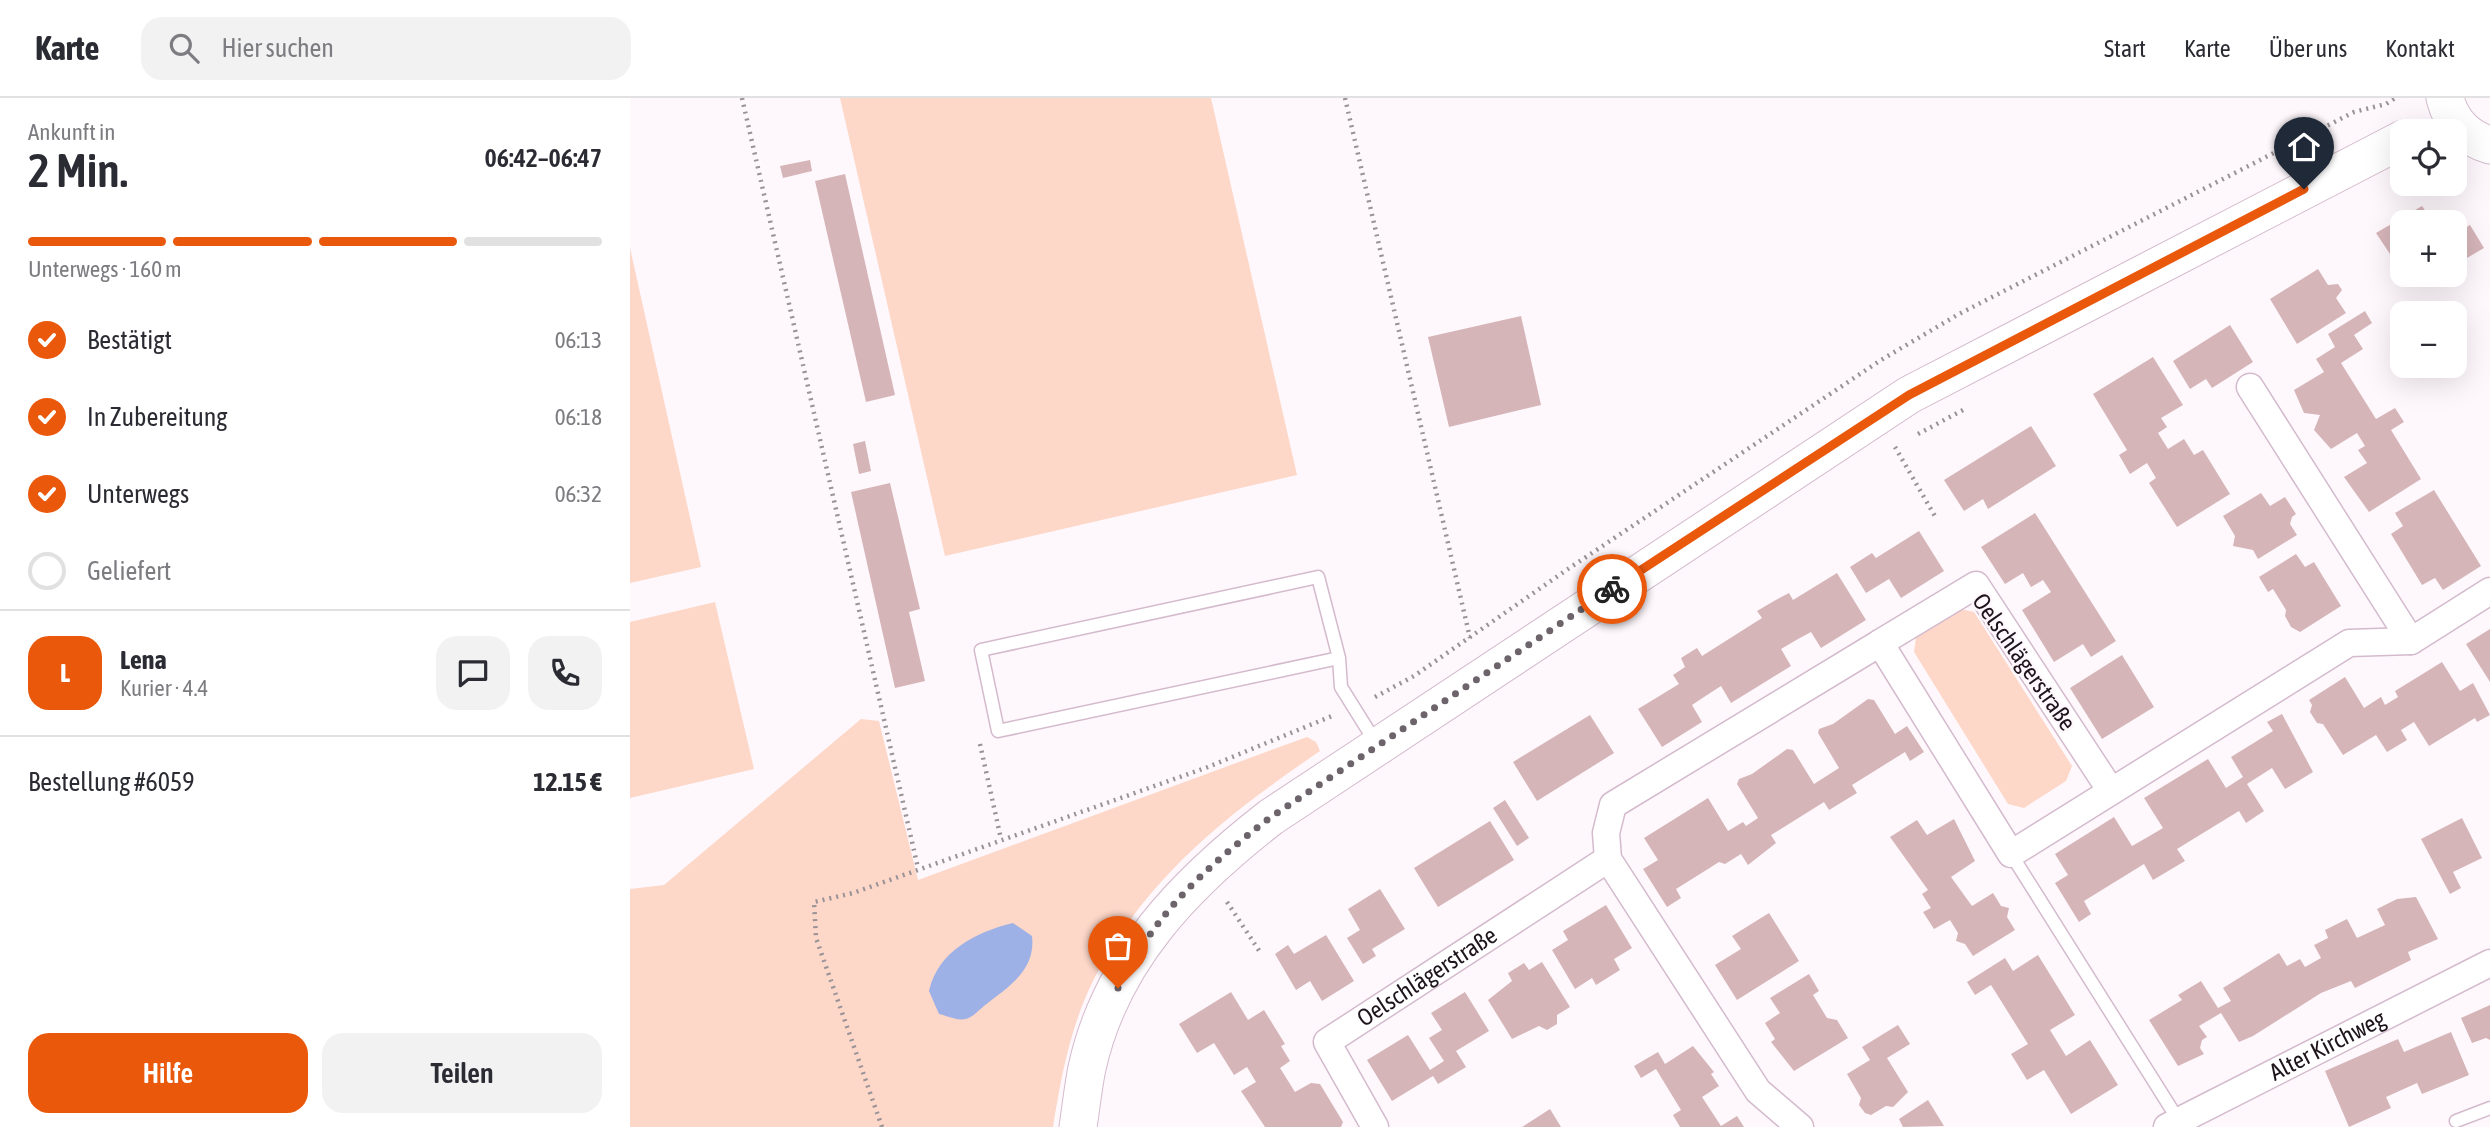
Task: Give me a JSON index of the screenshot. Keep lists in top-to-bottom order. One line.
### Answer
{"streets":{"street":["Oelschlägerstraße","Alter Kirchweg"]},"page":{"header":"Karte","search":"Hier suchen","nav":["Start","Karte","Über uns","Kontakt"],"heading":["2 Min.","Ankunft in","06:42–06:47"],"panel":["Lena","Kurier · 4.4","Bestellung #6059","12.15 €"],"map_buttons":["+","−"],"bar":"Unterwegs · 160 m","list":[["Bestätigt","06:13"],["In Zubereitung","06:18"],["Unterwegs","06:32"],"Geliefert"],"round":"L","buttons":["Hilfe","Teilen"]}}
